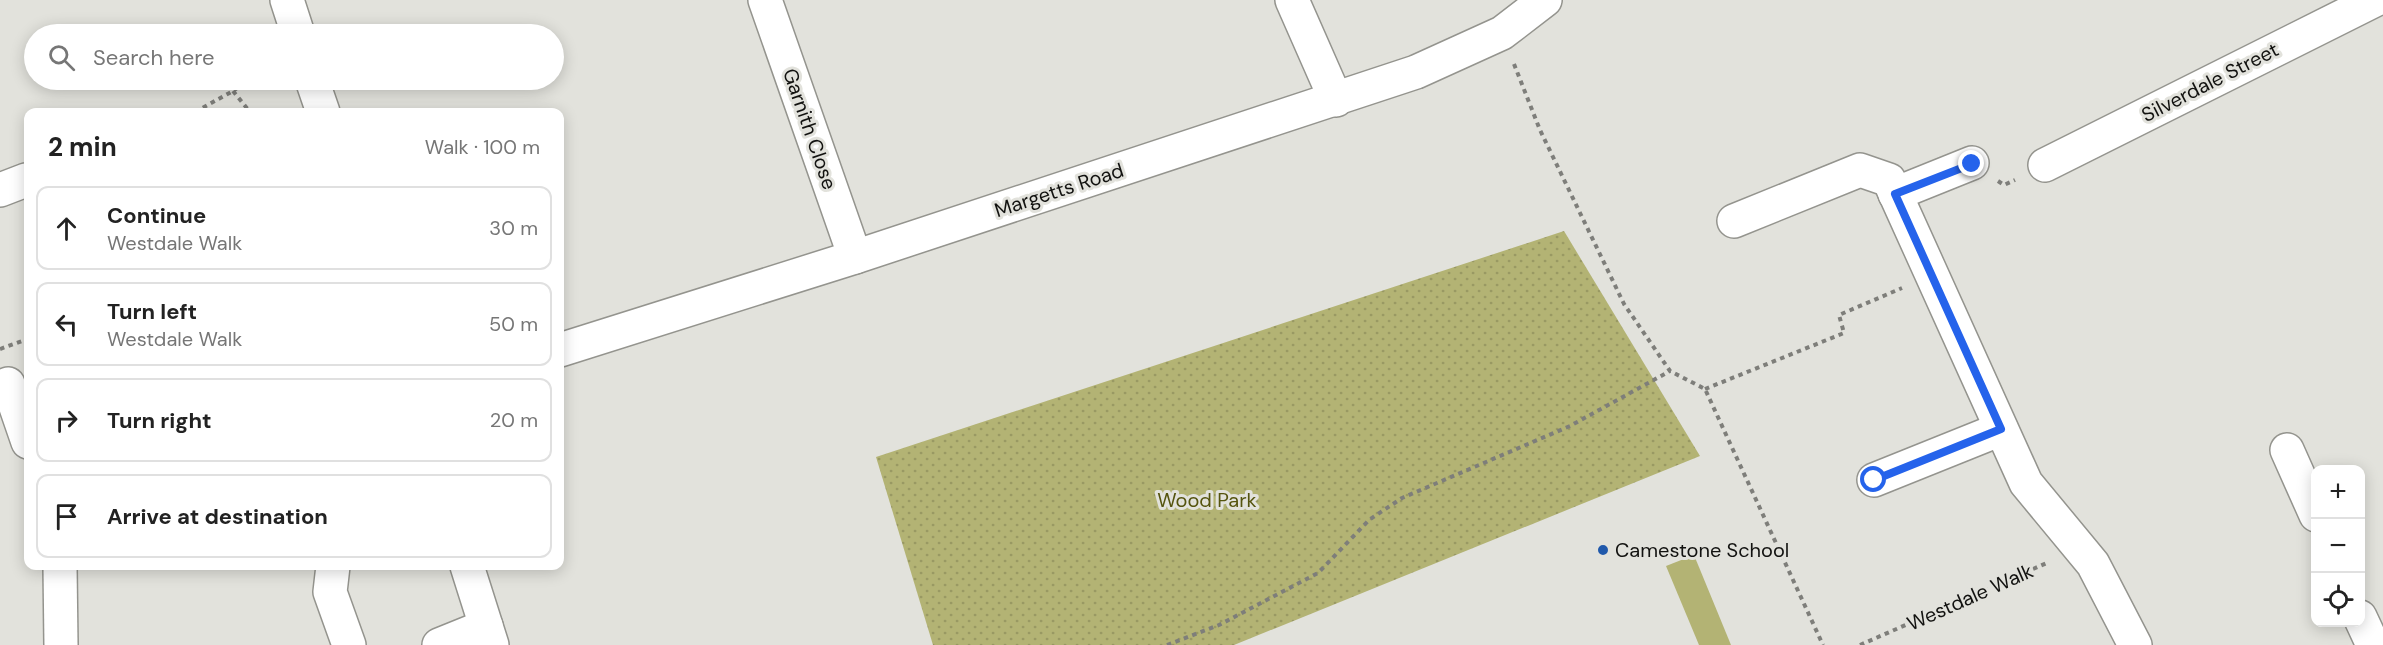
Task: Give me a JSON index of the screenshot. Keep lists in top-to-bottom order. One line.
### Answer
{"streets":{"street":["Silverdale Street","Garnith Close","Margetts Road"],"path":["Westdale Walk"]},"crossings":[["Garnith Close","Margetts Road"]],"parks":["Wood Park"],"places":["Camestone School"],"page":{"search":"Search here","heading":["2 min","Walk · 100 m"],"list":[["Continue","Westdale Walk","30 m"],["Turn left","Westdale Walk","50 m"],["Turn right","20 m"],"Arrive at destination"],"map_buttons":["+","−"]}}
